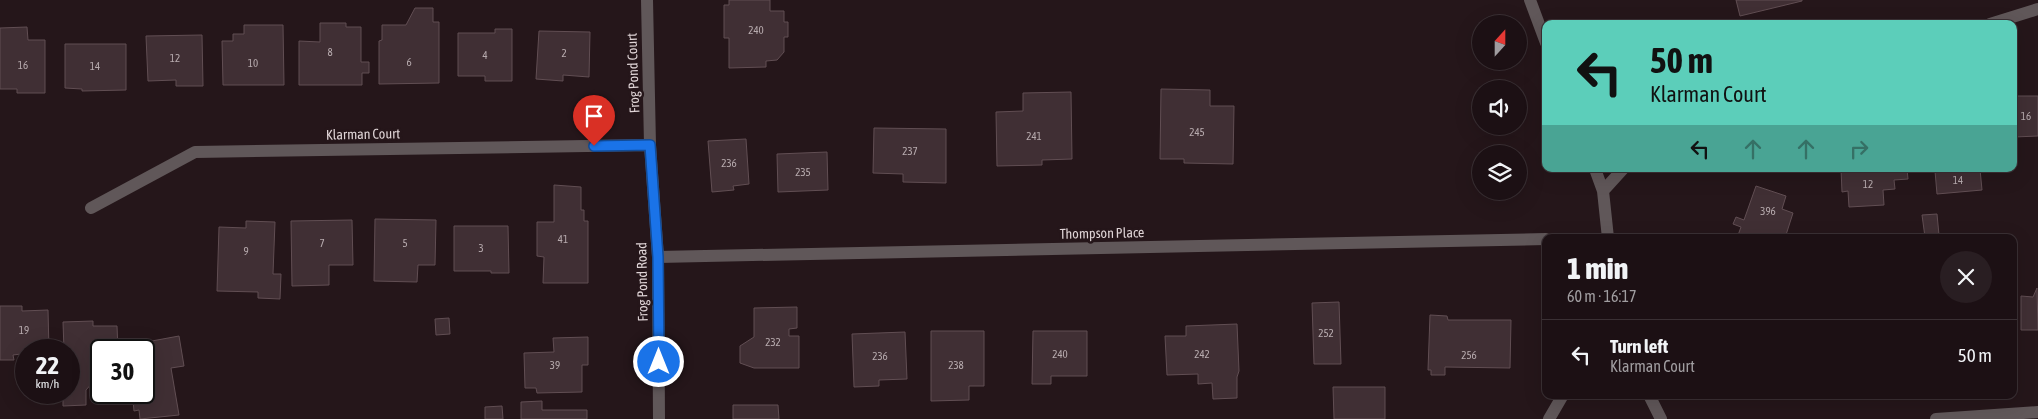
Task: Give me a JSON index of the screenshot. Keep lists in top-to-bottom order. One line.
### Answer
{"streets":{"street":["Frog Pond Court","Klarman Court","Thompson Place","Frog Pond Road"]},"crossings":[["Frog Pond Court","Klarman Court"],["Frog Pond Court","Frog Pond Road"],["Klarman Court","Frog Pond Road"],["Thompson Place","Frog Pond Road"]],"house_numbers":["240","8","2","4","12","6","10","16","14","16","245","241","237","236","235","14","12","396","41","7","5","3","9","19","252","232","240","242","256","236","39","238"],"north":"top","page":{"turn":["50 m","Klarman Court"],"heading":["1 min","60 m · 16:17"],"list":[{"name":"Turn left","note":"Klarman Court","value":"50 m"}],"speed":"22 km/h","limit":"30"}}
